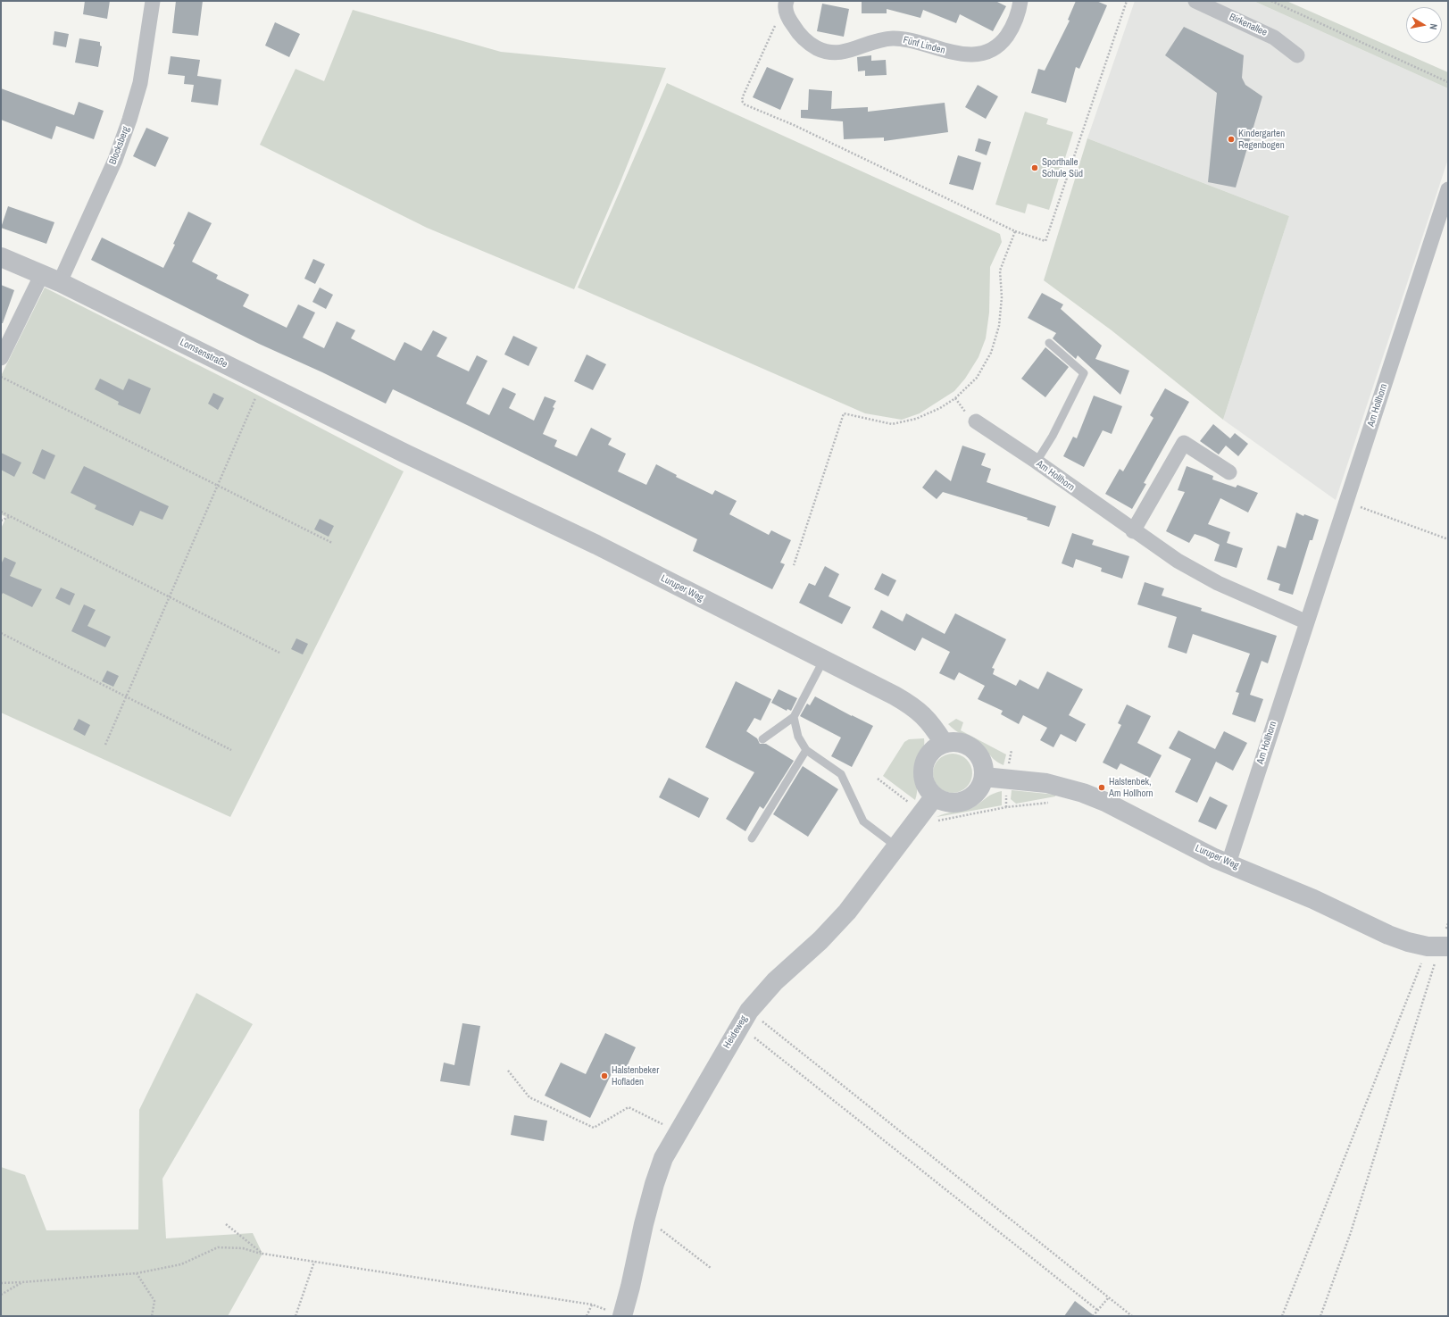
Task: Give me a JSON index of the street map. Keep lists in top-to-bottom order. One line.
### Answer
{"streets":{"street":["Birkenallee","Fünf Linden","Blocksberg","Lornsenstraße","Am Hollhorn","Luruper Weg","Heideweg"]},"crossings":[["Blocksberg","Lornsenstraße"],["Lornsenstraße","Luruper Weg"],["Am Hollhorn","Luruper Weg"],["Luruper Weg","Heideweg"]],"places":["Kindergarten Regenbogen","Sporthalle Schule Süd","Halstenbek, Am Hollhorn","Halstenbeker Hofladen"],"north":"right"}
